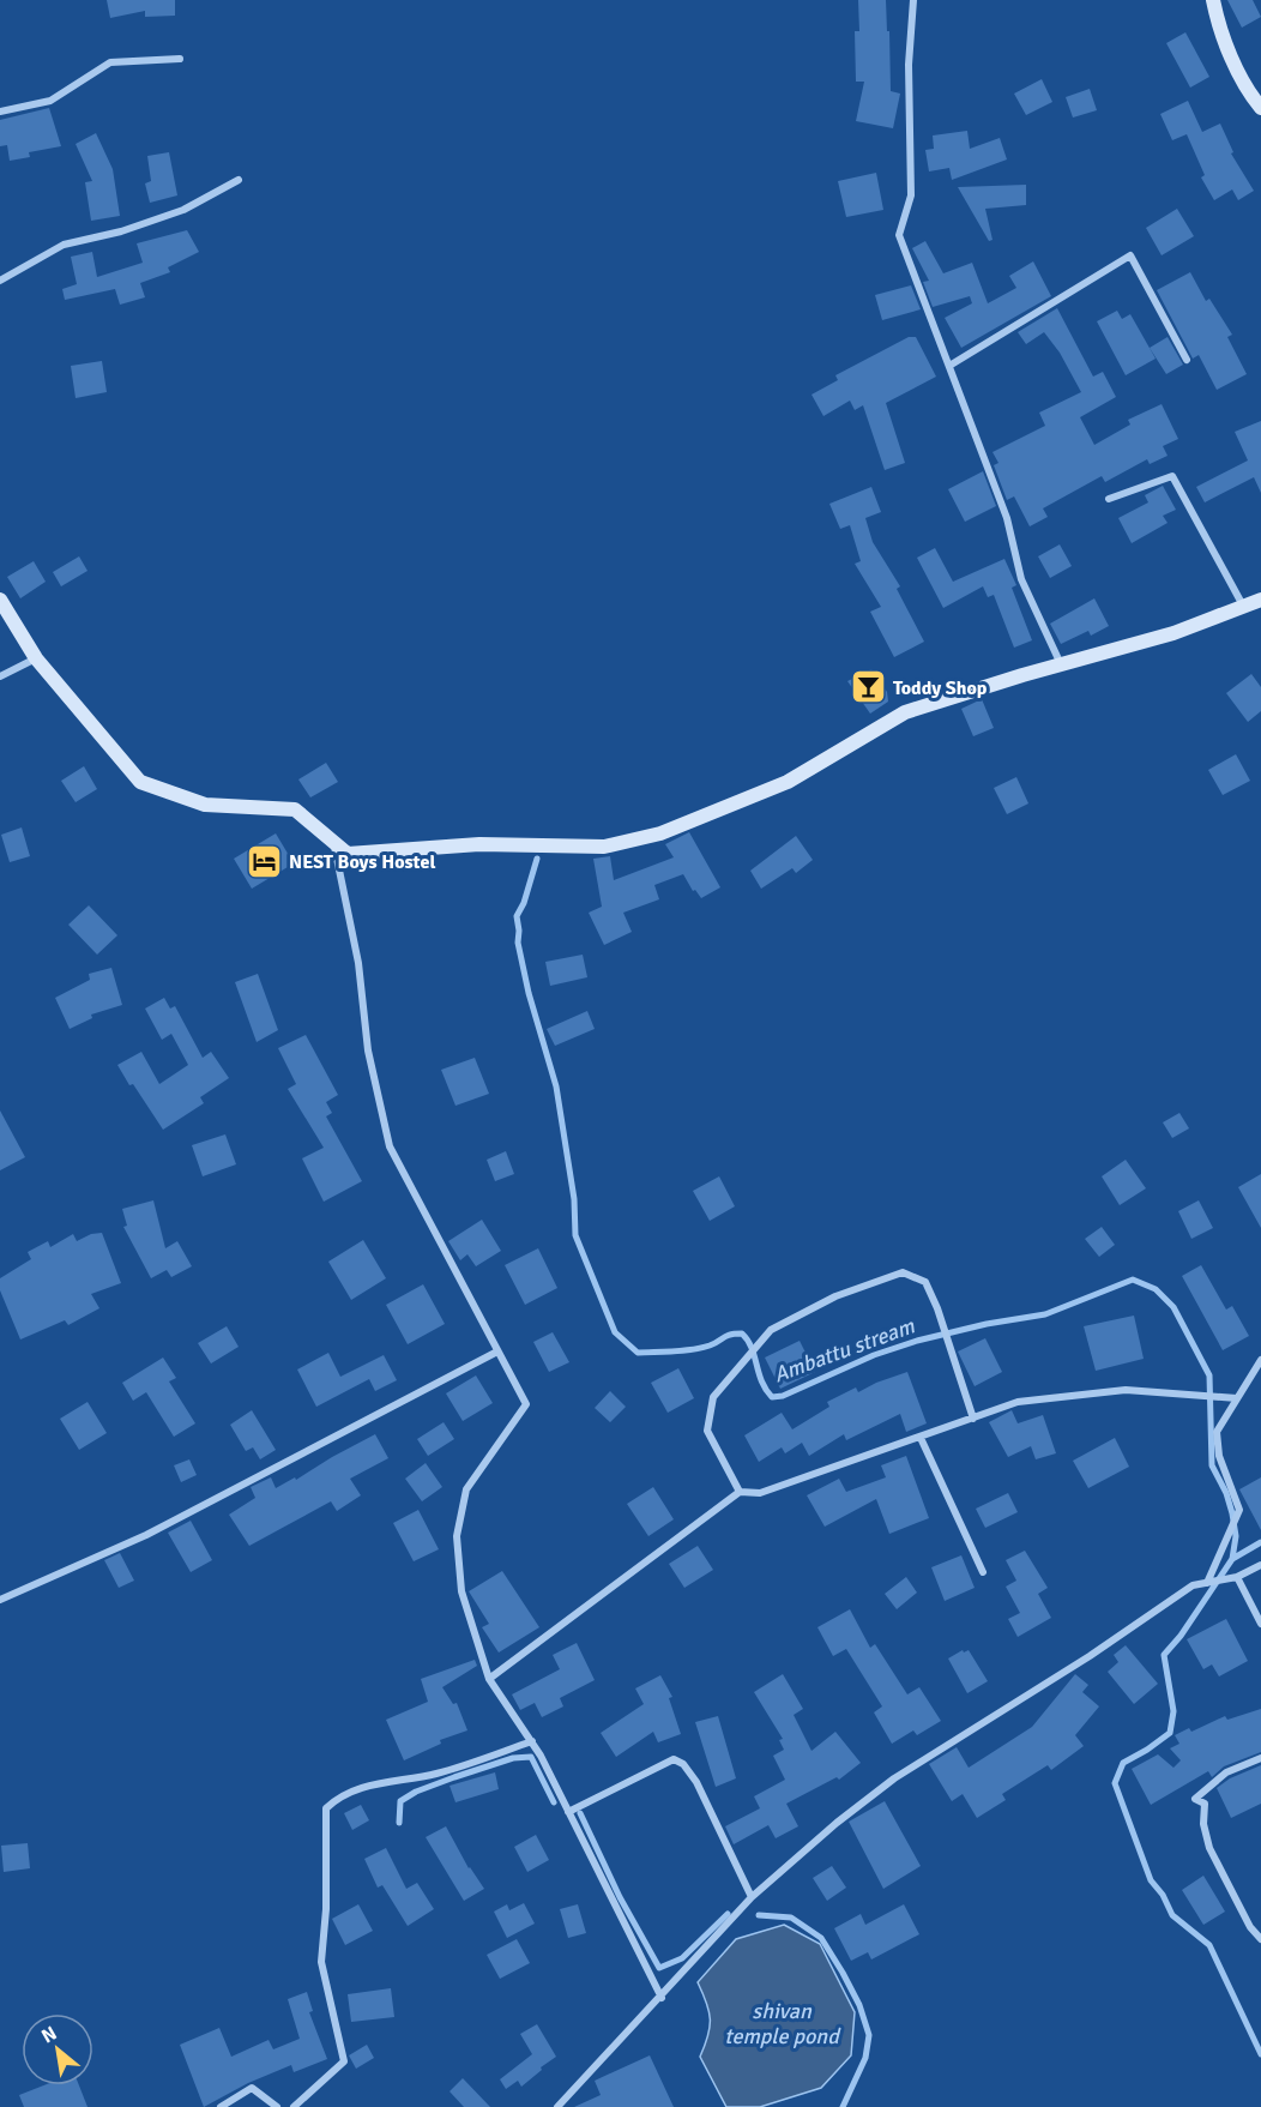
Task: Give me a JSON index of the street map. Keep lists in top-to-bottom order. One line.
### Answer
{"water":["Ambattu stream","shivan temple pond"],"places":{"bar":["Toddy Shop"],"hotel":["NEST Boys Hostel"]},"north":"top left"}
